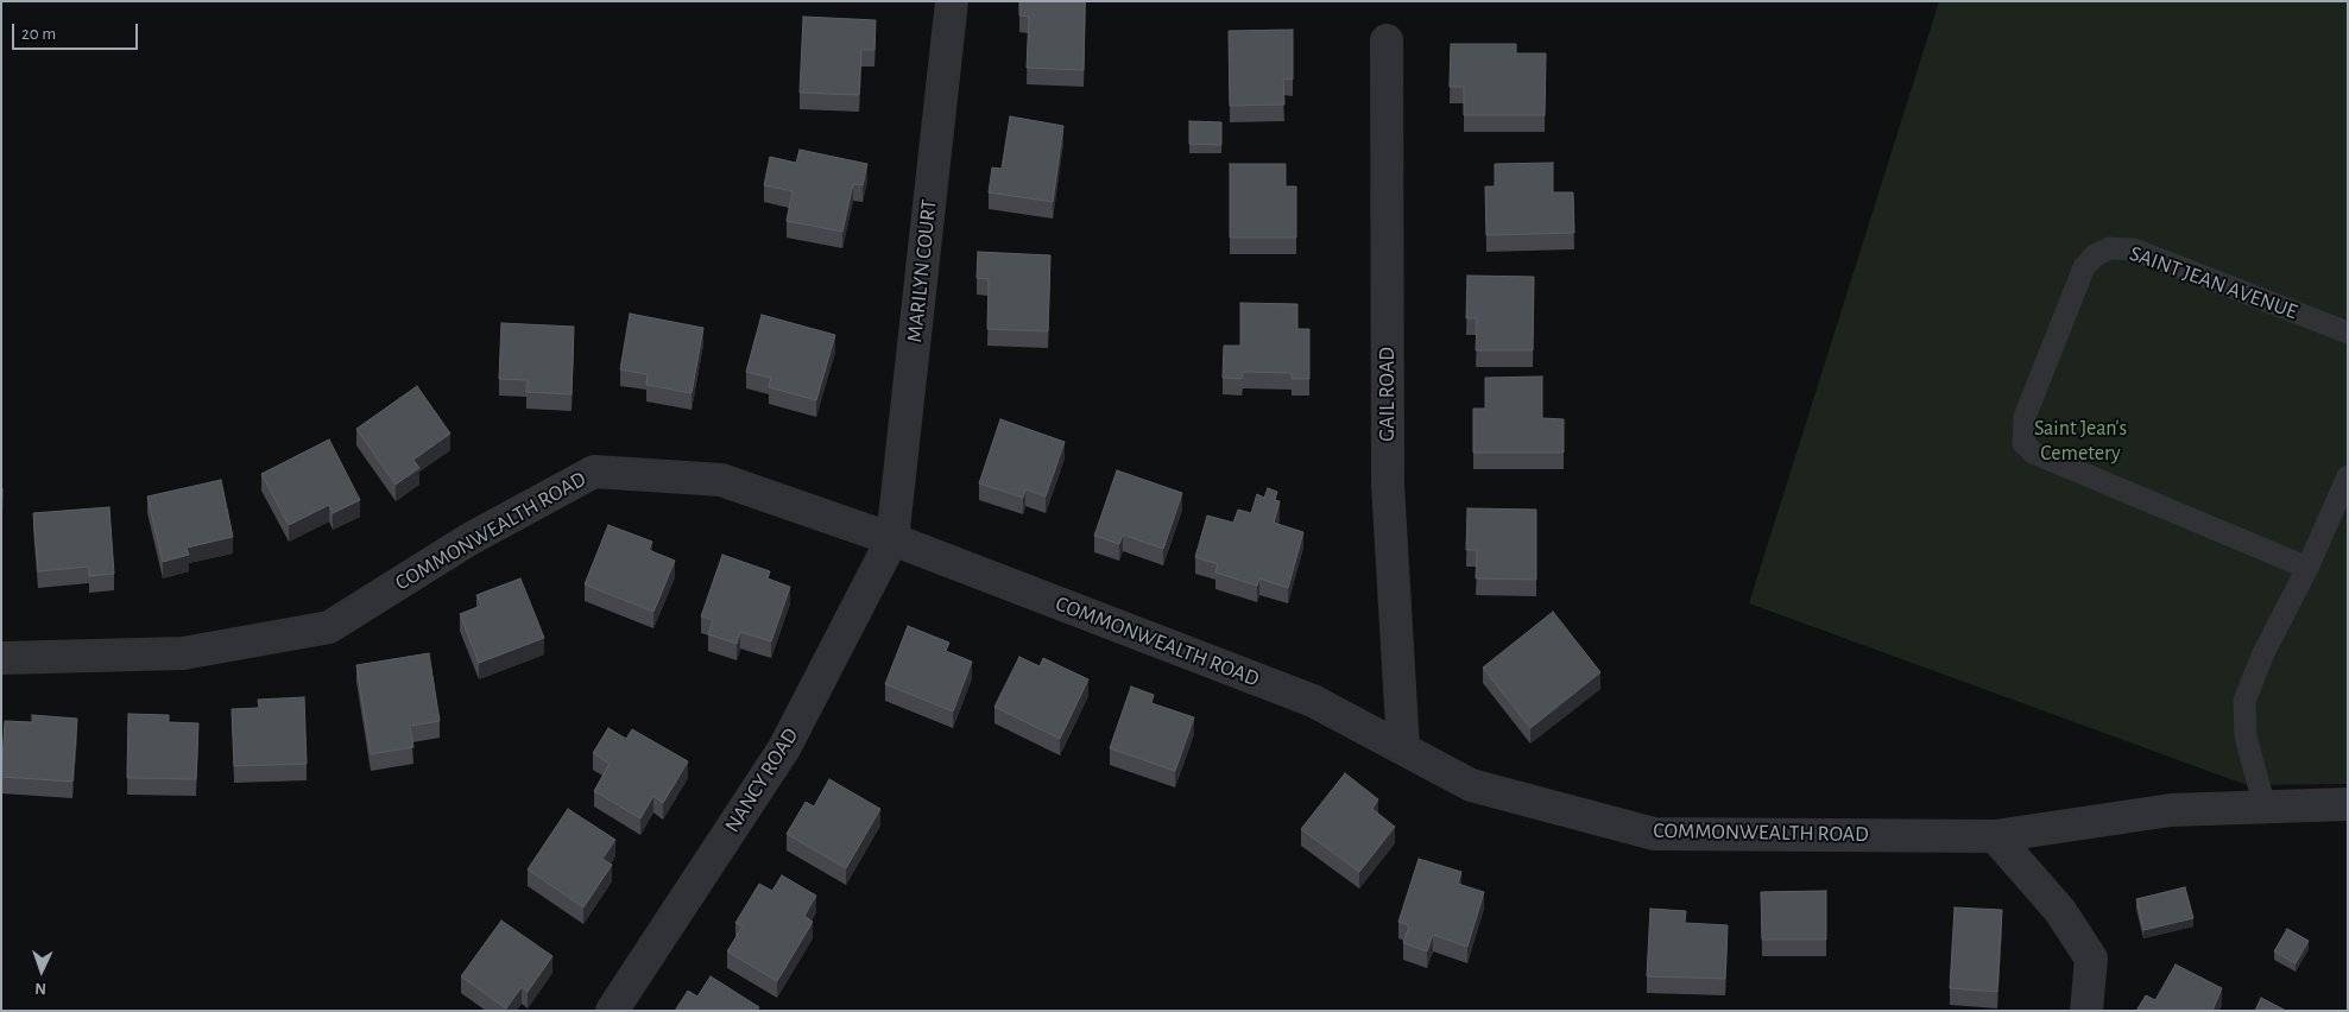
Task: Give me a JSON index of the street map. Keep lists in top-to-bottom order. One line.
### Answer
{"streets":{"street":["MARILYN COURT","GAIL ROAD","COMMONWEALTH ROAD","NANCY ROAD"],"lane":["SAINT JEAN AVENUE"]},"crossings":[["MARILYN COURT","COMMONWEALTH ROAD"],["MARILYN COURT","NANCY ROAD"],["GAIL ROAD","COMMONWEALTH ROAD"],["COMMONWEALTH ROAD","NANCY ROAD"]],"parks":["Saint Jean's Cemetery"],"scale_bar":"20 m","north":"bottom"}
